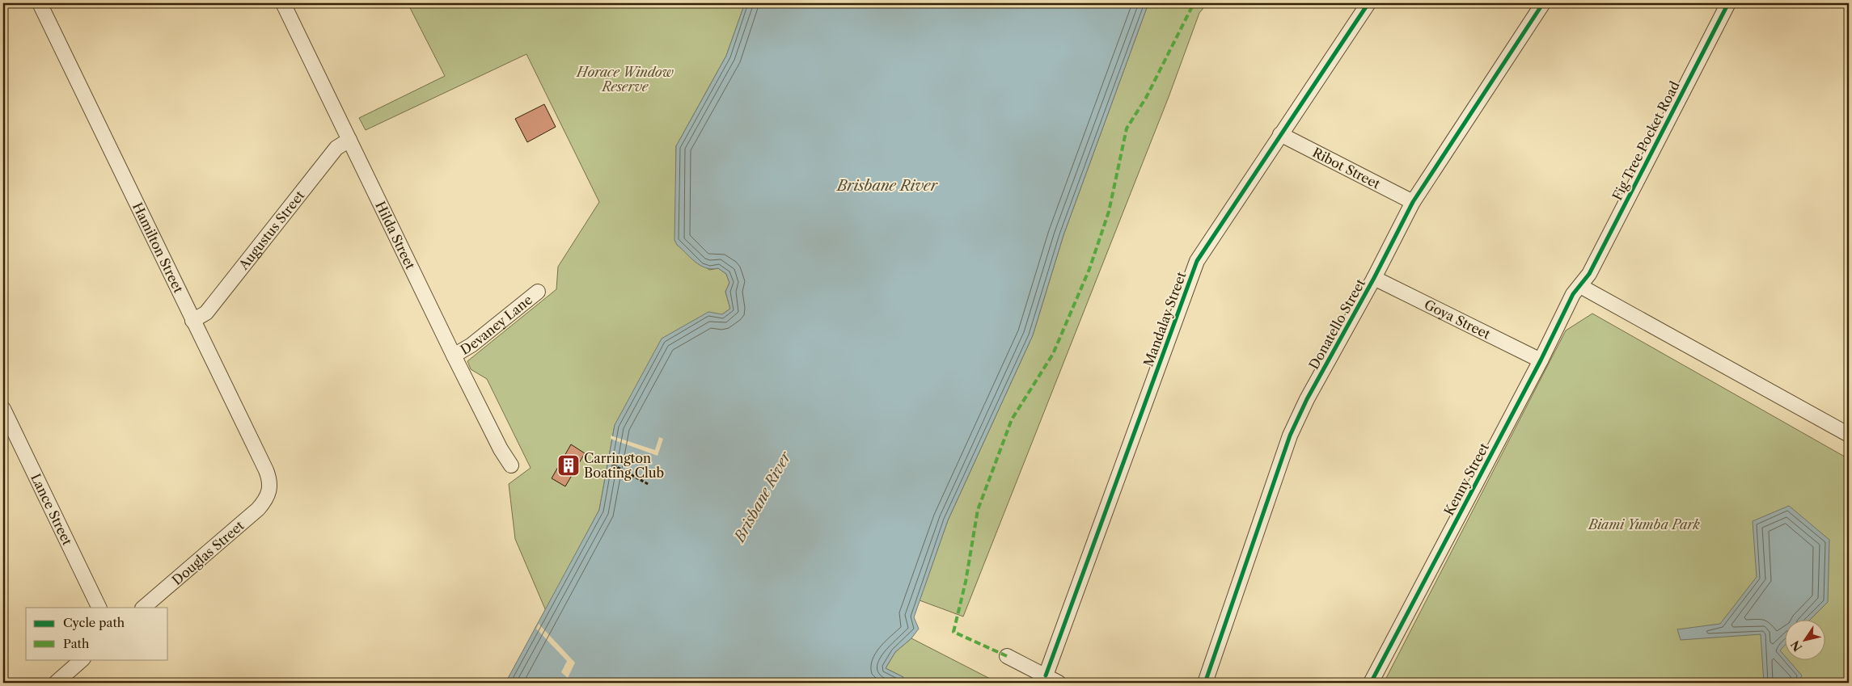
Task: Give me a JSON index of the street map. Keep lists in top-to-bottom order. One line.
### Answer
{"streets":{"street":["Fig Tree Pocket Road","Ribot Street","Augustus Street","Hilda Street","Hamilton Street","Mandalay Street","Goya Street","Devaney Lane","Donatello Street","Kenny Street","Lance Street","Douglas Street"]},"crossings":[["Fig Tree Pocket Road","Kenny Street"],["Ribot Street","Mandalay Street"],["Ribot Street","Donatello Street"],["Augustus Street","Hilda Street"],["Augustus Street","Hamilton Street"],["Hilda Street","Devaney Lane"],["Hamilton Street","Douglas Street"],["Goya Street","Donatello Street"],["Goya Street","Kenny Street"]],"water":["Brisbane River"],"parks":["Horace Window Reserve","Biami Yumba Park"],"places":{"building":["Carrington Boating Club"]},"legend":["Cycle path","Path"],"north":"bottom left"}
